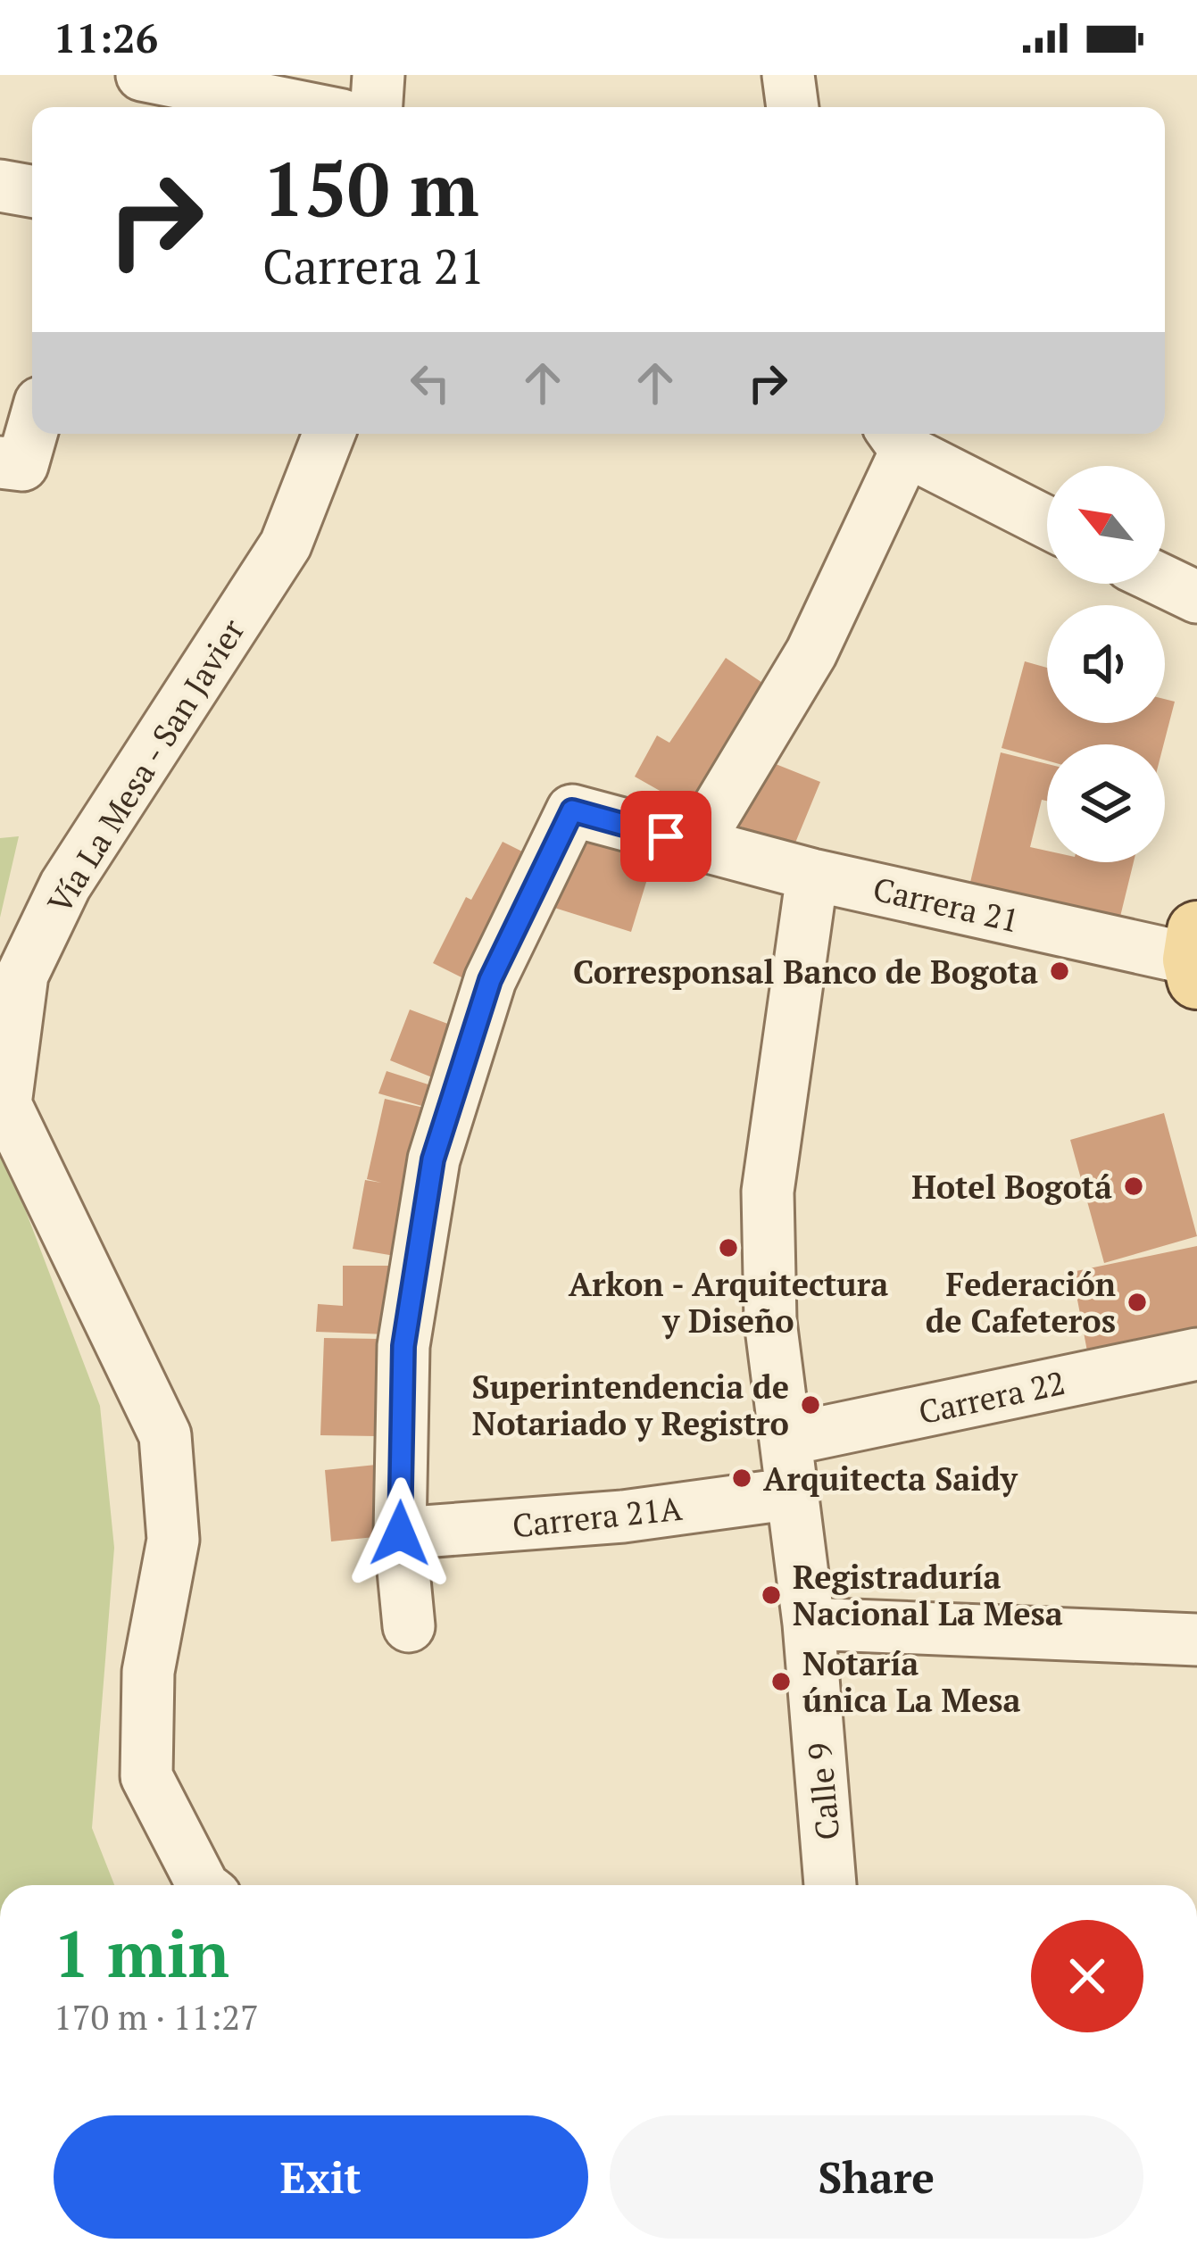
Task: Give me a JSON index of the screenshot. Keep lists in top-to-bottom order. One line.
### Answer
{"streets":{"street":["Vía La Mesa - San Javier","Carrera 21","Carrera 22","Carrera 21A","Calle 9"]},"crossings":[["Carrera 21","Carrera 21A"],["Carrera 21","Calle 9"],["Carrera 22","Calle 9"],["Carrera 21A","Calle 9"]],"places":["Corresponsal Banco de Bogota","Hotel Bogotá","Arkon - Arquitectura y Diseño","Federación de Cafeteros","Superintendencia de Notariado y Registro","Arquitecta Saidy","Registraduría Nacional La Mesa","Notaría única La Mesa"],"north":"top left","page":{"status":"11:26","turn":["150 m","Carrera 21"],"heading":["1 min","170 m · 11:27"],"buttons":["Exit","Share"]}}
